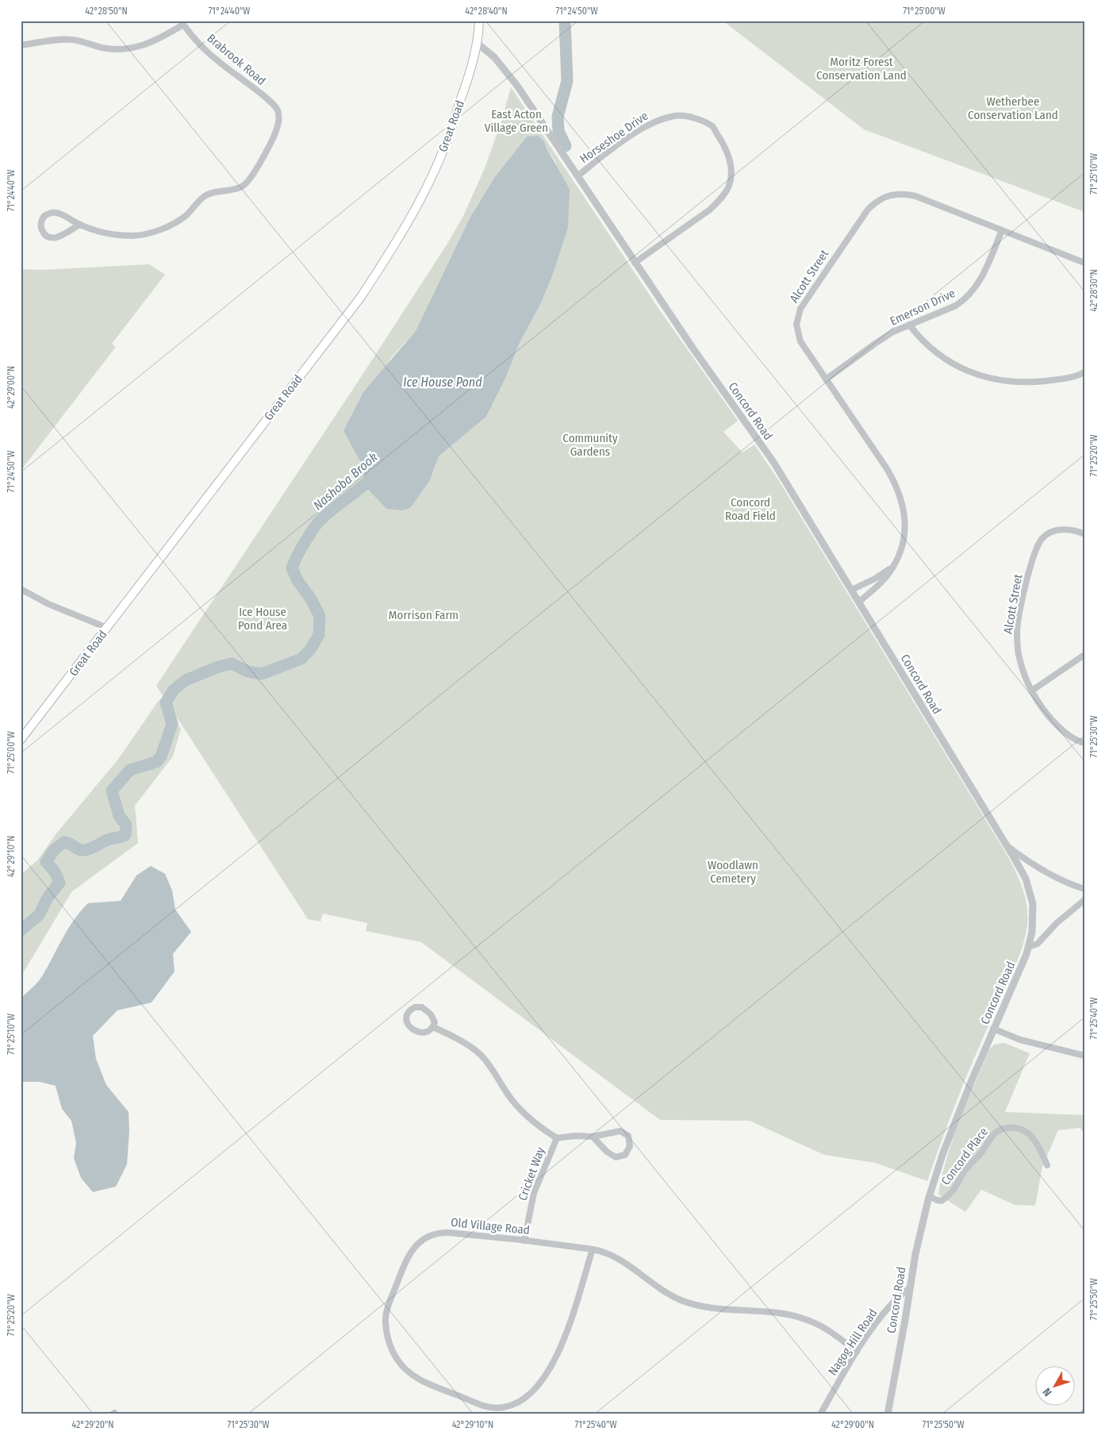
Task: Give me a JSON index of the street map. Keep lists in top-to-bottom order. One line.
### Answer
{"streets":{"main road":["Great Road"],"street":["Brabrook Road","Horseshoe Drive","Alcott Street","Emerson Drive","Concord Road","Concord Place","Cricket Way","Old Village Road","Nagog Hill Road"]},"crossings":[["Great Road","Concord Road"],["Horseshoe Drive","Concord Road"],["Alcott Street","Emerson Drive"],["Alcott Street","Concord Road"],["Concord Road","Concord Place"],["Concord Road","Nagog Hill Road"],["Cricket Way","Old Village Road"],["Old Village Road","Nagog Hill Road"]],"water":["Ice House Pond","Nashoba Brook"],"parks":["Moritz Forest Conservation Land","Wetherbee Conservation Land","East Acton Village Green","Community Gardens","Concord Road Field","Ice House Pond Area","Morrison Farm","Woodlawn Cemetery"],"north":"bottom left","coordinates":["42°28'50\"N","71°24'40\"W","42°28'40\"N","71°24'50\"W","71°25'00\"W","71°25'10\"W","42°28'30\"N","42°29'00\"N","71°25'20\"W","71°25'30\"W","42°29'10\"N","71°25'40\"W","71°25'50\"W","42°29'20\"N"]}
